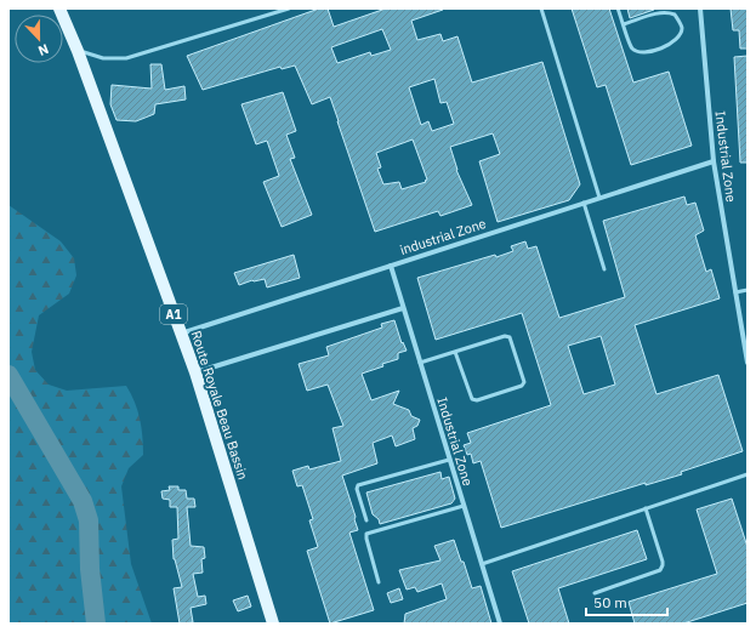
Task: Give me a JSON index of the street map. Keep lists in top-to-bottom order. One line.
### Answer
{"streets":{"main road":["A1","Route Royale Beau Bassin"],"street":["Industrial Zone","industrial Zone"]},"crossings":[["Industrial Zone","industrial Zone"],["industrial Zone","Route Royale Beau Bassin"]],"scale_bar":"50 m","north":"bottom"}
